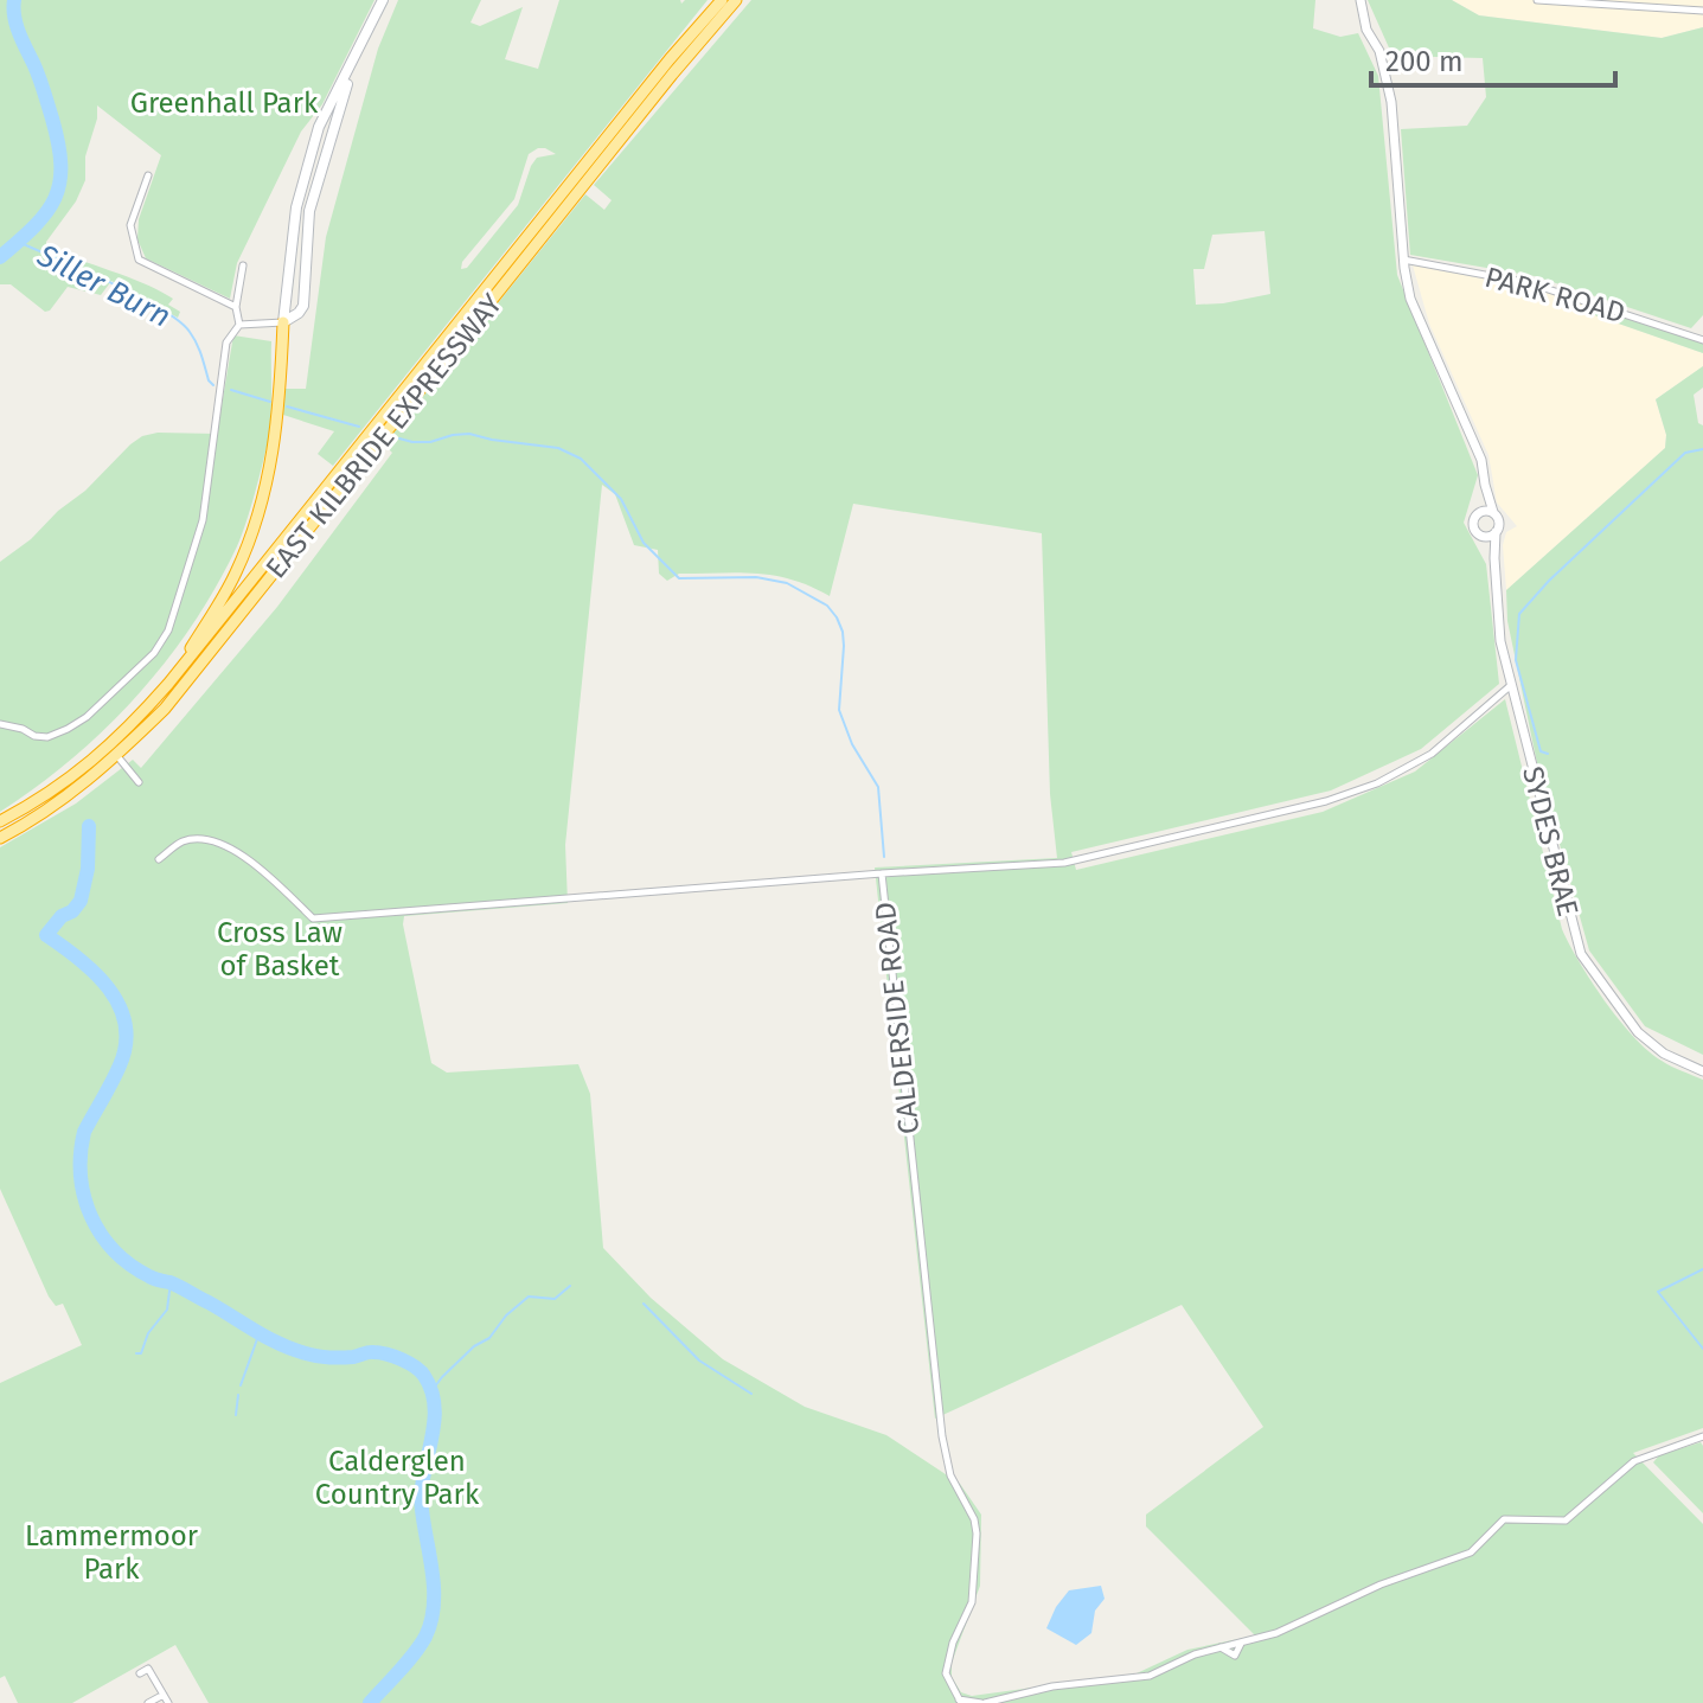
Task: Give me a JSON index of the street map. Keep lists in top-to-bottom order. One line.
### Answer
{"streets":{"highway":["EAST KILBRIDE EXPRESSWAY"],"street":["PARK ROAD","SYDES BRAE","CALDERSIDE ROAD"]},"crossings":[["SYDES BRAE","CALDERSIDE ROAD"]],"water":["Siller Burn"],"parks":["Greenhall Park","Cross Law of Basket","Calderglen Country Park","Lammermoor Park"],"scale_bar":"200 m"}
